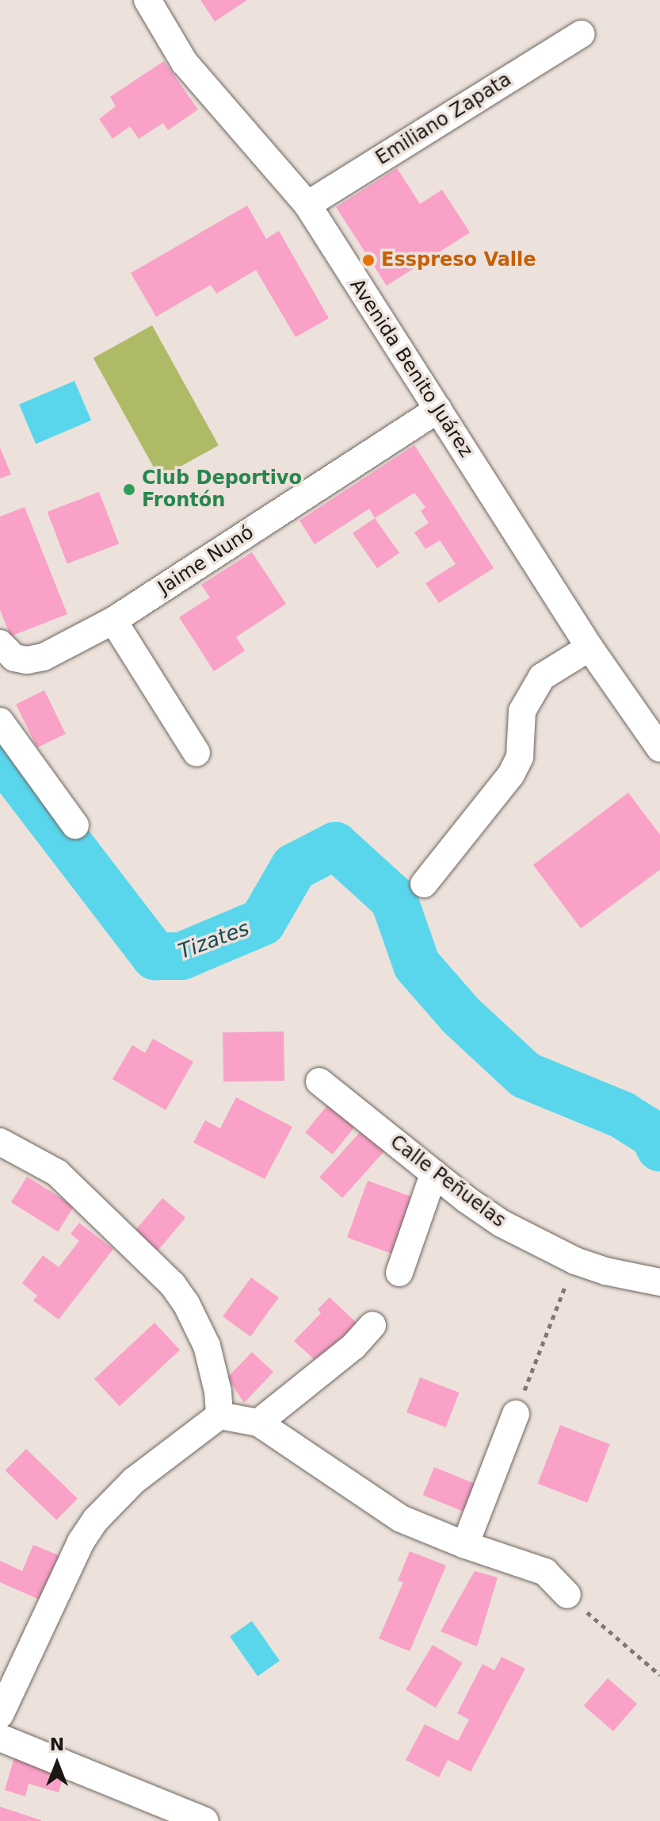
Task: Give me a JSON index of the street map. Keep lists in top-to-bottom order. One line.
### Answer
{"streets":{"street":["Emiliano Zapata","Avenida Benito Juárez","Jaime Nunó","Calle Peñuelas"]},"crossings":[["Emiliano Zapata","Avenida Benito Juárez"],["Avenida Benito Juárez","Jaime Nunó"]],"water":["Tizates"],"places":["Esspreso Valle","Club Deportivo Frontón"],"north":"top"}
